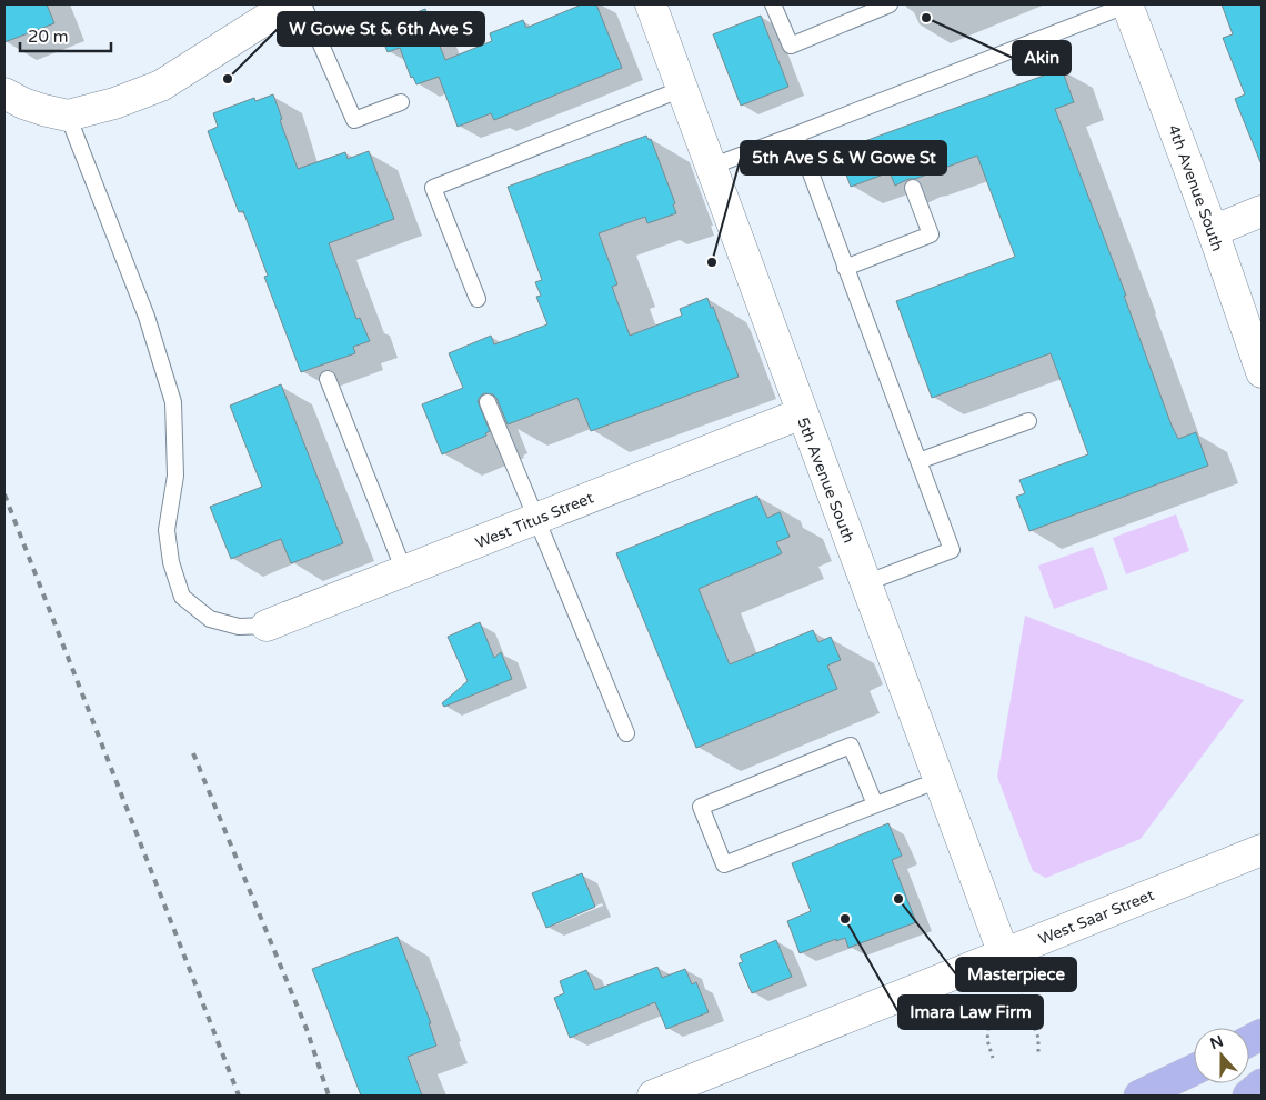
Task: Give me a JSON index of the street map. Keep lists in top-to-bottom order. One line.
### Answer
{"streets":{"street":["4th Avenue South","5th Avenue South","West Titus Street","West Saar Street"]},"crossings":[["5th Avenue South","West Titus Street"],["5th Avenue South","West Saar Street"]],"places":["Akin","W Gowe St & 6th Ave S","5th Ave S & W Gowe St","Masterpiece","Imara Law Firm"],"scale_bar":"20 m","north":"top"}
